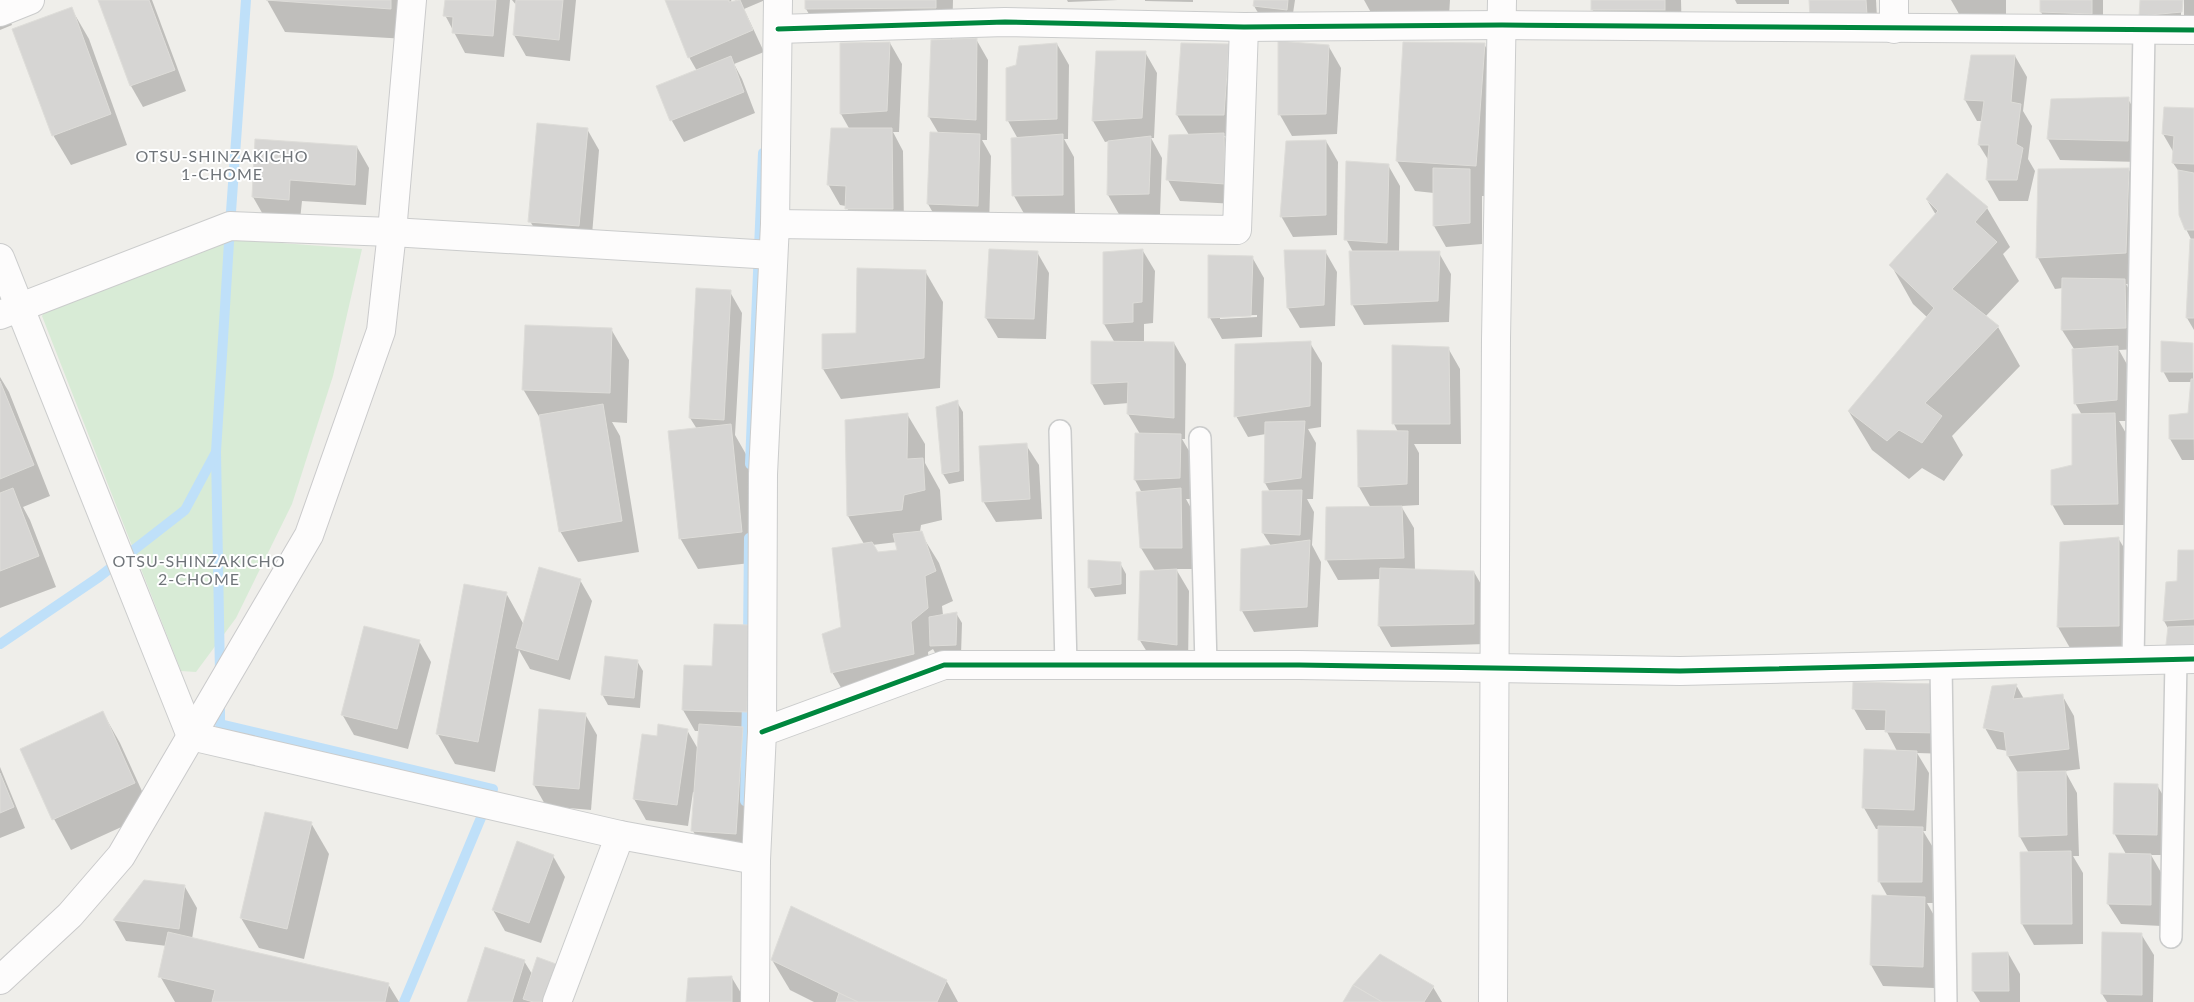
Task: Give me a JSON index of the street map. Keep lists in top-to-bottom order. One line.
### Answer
{"districts":["OTSU-SHINZAKICHO 1-CHOME","OTSU-SHINZAKICHO 2-CHOME"]}
